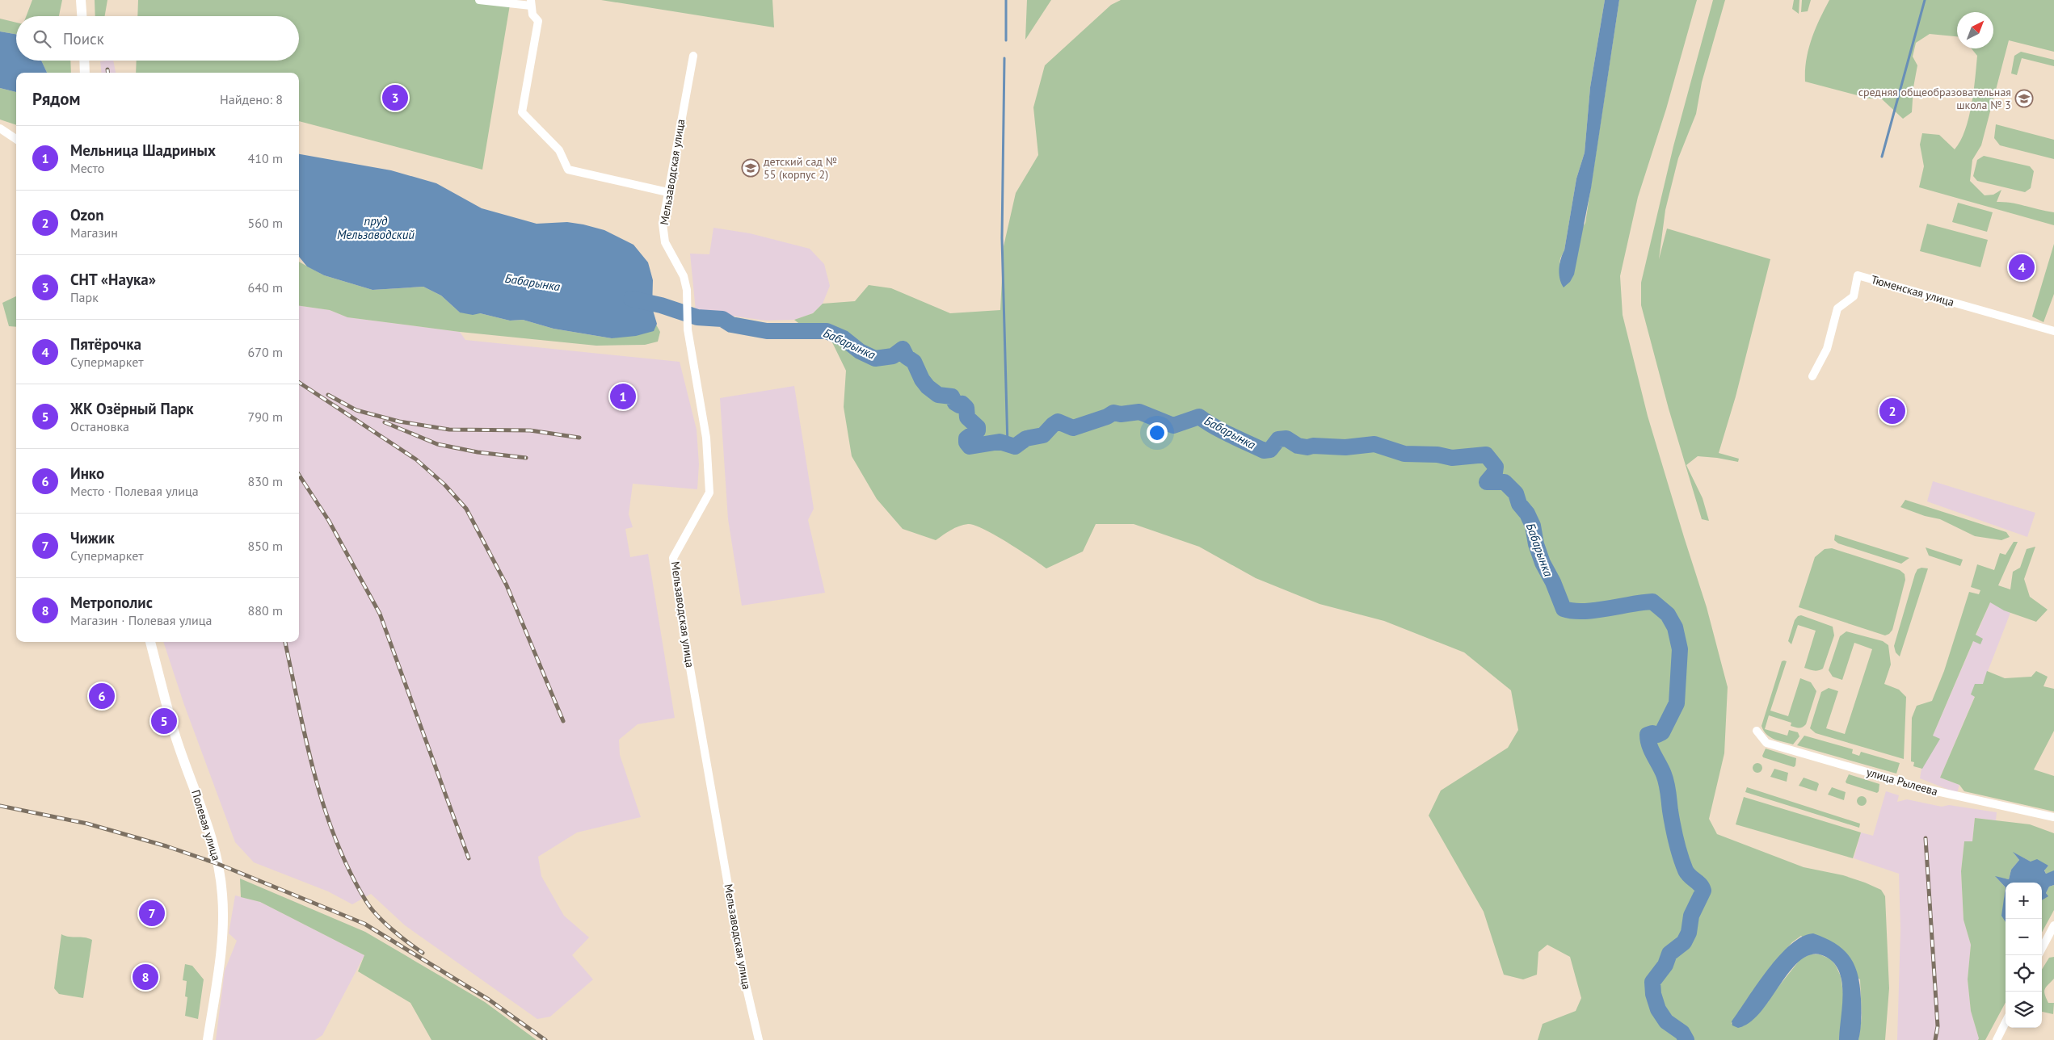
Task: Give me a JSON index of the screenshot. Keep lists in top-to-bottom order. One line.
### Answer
{"streets":{"street":["Мельзаводская улица","Тюменская улица","улица Рылеева","Полевая улица"]},"water":["пруд Мельзаводский","Бабарынка"],"places":{"school or university":["средняя общеобразовательная школа № 3","детский сад № 55 (корпус 2)"]},"north":"top right","page":{"search":"Поиск","heading":["Рядом","Найдено: 8"],"pins":["3","4","1","2","6","5","7","8"],"list":[{"mark":"1","name":"Мельница Шадриных","note":"Место","value":"410 m"},{"mark":"2","name":"Ozon","note":"Магазин","value":"560 m"},{"mark":"3","name":"СНТ «Наука»","note":"Парк","value":"640 m"},{"mark":"4","name":"Пятёрочка","note":"Супермаркет","value":"670 m"},{"mark":"5","name":"ЖК Озёрный Парк","note":"Остановка","value":"790 m"},{"mark":"6","name":"Инко","note":"Место · Полевая улица","value":"830 m"},{"mark":"7","name":"Чижик","note":"Супермаркет","value":"850 m"},{"mark":"8","name":"Метрополис","note":"Магазин · Полевая улица","value":"880 m"}],"map_buttons":["+","−"]}}
